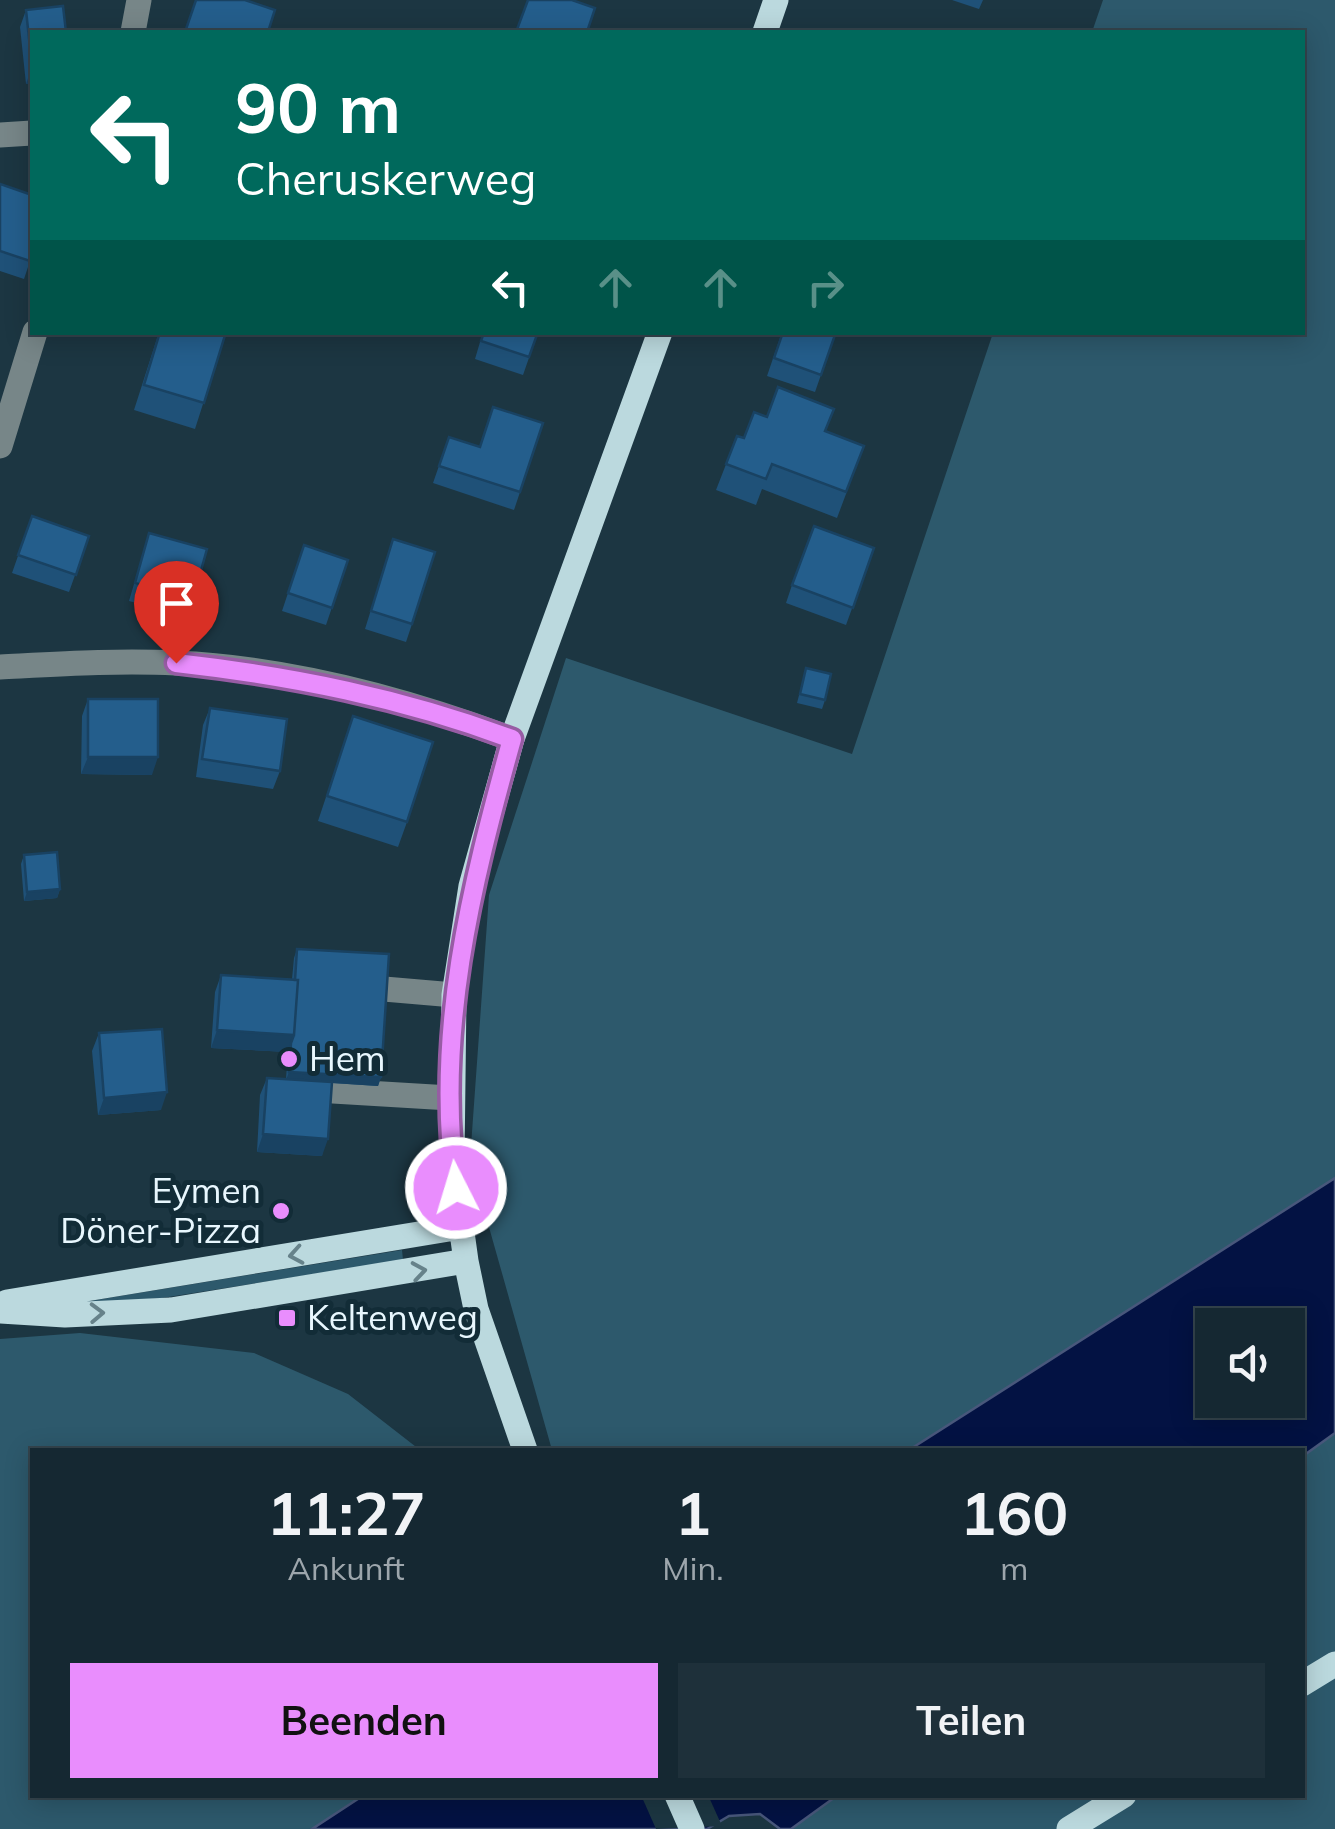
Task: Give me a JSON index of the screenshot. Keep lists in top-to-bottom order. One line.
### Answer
{"places":{"other":["Hem","Eymen Döner-Pizza"],"transit":["Keltenweg"]},"page":{"turn":["90 m","Cheruskerweg"],"eta":["11:27","Ankunft","1","Min.","160","m"],"buttons":["Beenden","Teilen"]}}
